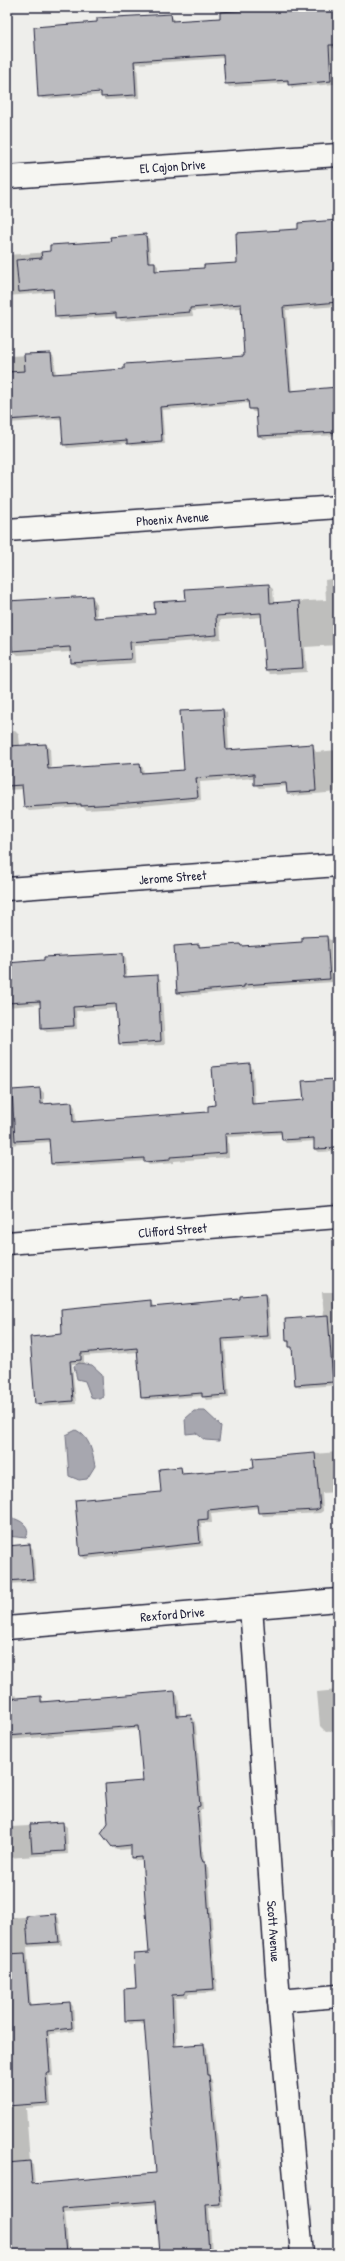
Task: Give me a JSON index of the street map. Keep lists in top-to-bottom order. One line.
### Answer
{"streets":{"street":["El Cajon Drive","Phoenix Avenue","Jerome Street","Clifford Street","Rexford Drive","Scott Avenue"]},"crossings":[["Rexford Drive","Scott Avenue"]]}
